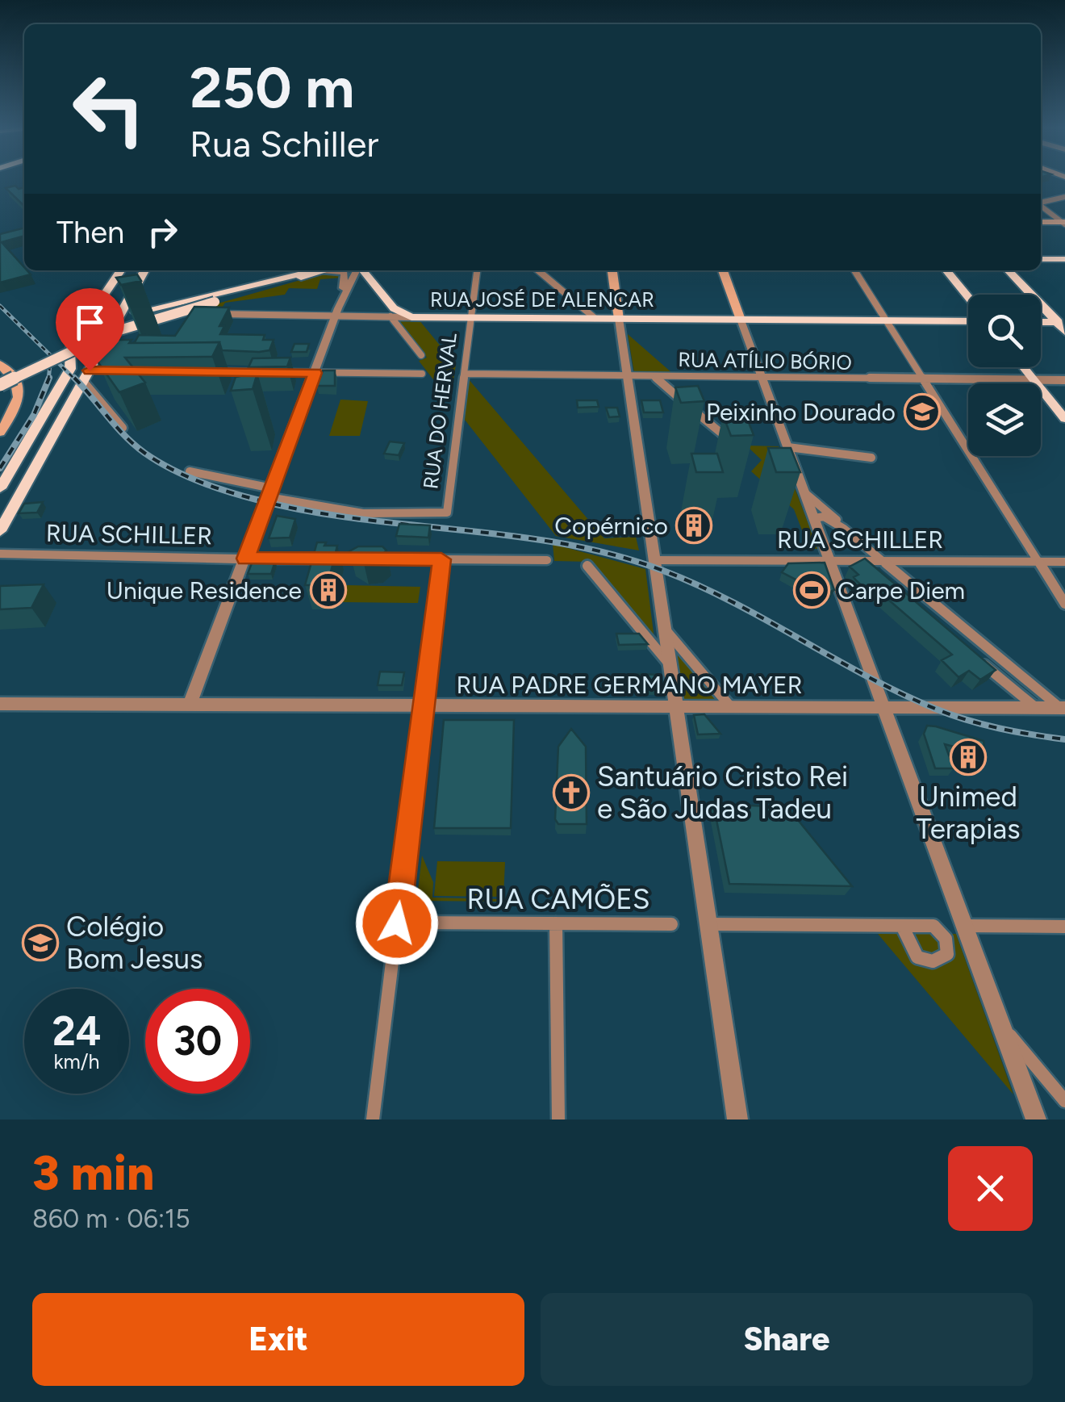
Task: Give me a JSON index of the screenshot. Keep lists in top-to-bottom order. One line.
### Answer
{"streets":{"main road":["RUA JOSÉ DE ALENCAR"],"street":["RUA ATÍLIO BÓRIO","RUA DO HERVAL","RUA SCHILLER","RUA PADRE GERMANO MAYER","RUA CAMÕES"]},"crossings":[["RUA JOSÉ DE ALENCAR","RUA DO HERVAL"],["RUA ATÍLIO BÓRIO","RUA DO HERVAL"]],"places":{"school or university":["Peixinho Dourado","Colégio Bom Jesus"],"building":["Copérnico","Unique Residence","Unimed Terapias"],"sports":["Carpe Diem"],"church":["Santuário Cristo Rei e São Judas Tadeu"]},"page":{"turn":["250 m","Rua Schiller"],"then":"Then","speed":"24 km/h","limit":"30","heading":["3 min","860 m · 06:15"],"buttons":["Exit","Share"]}}
